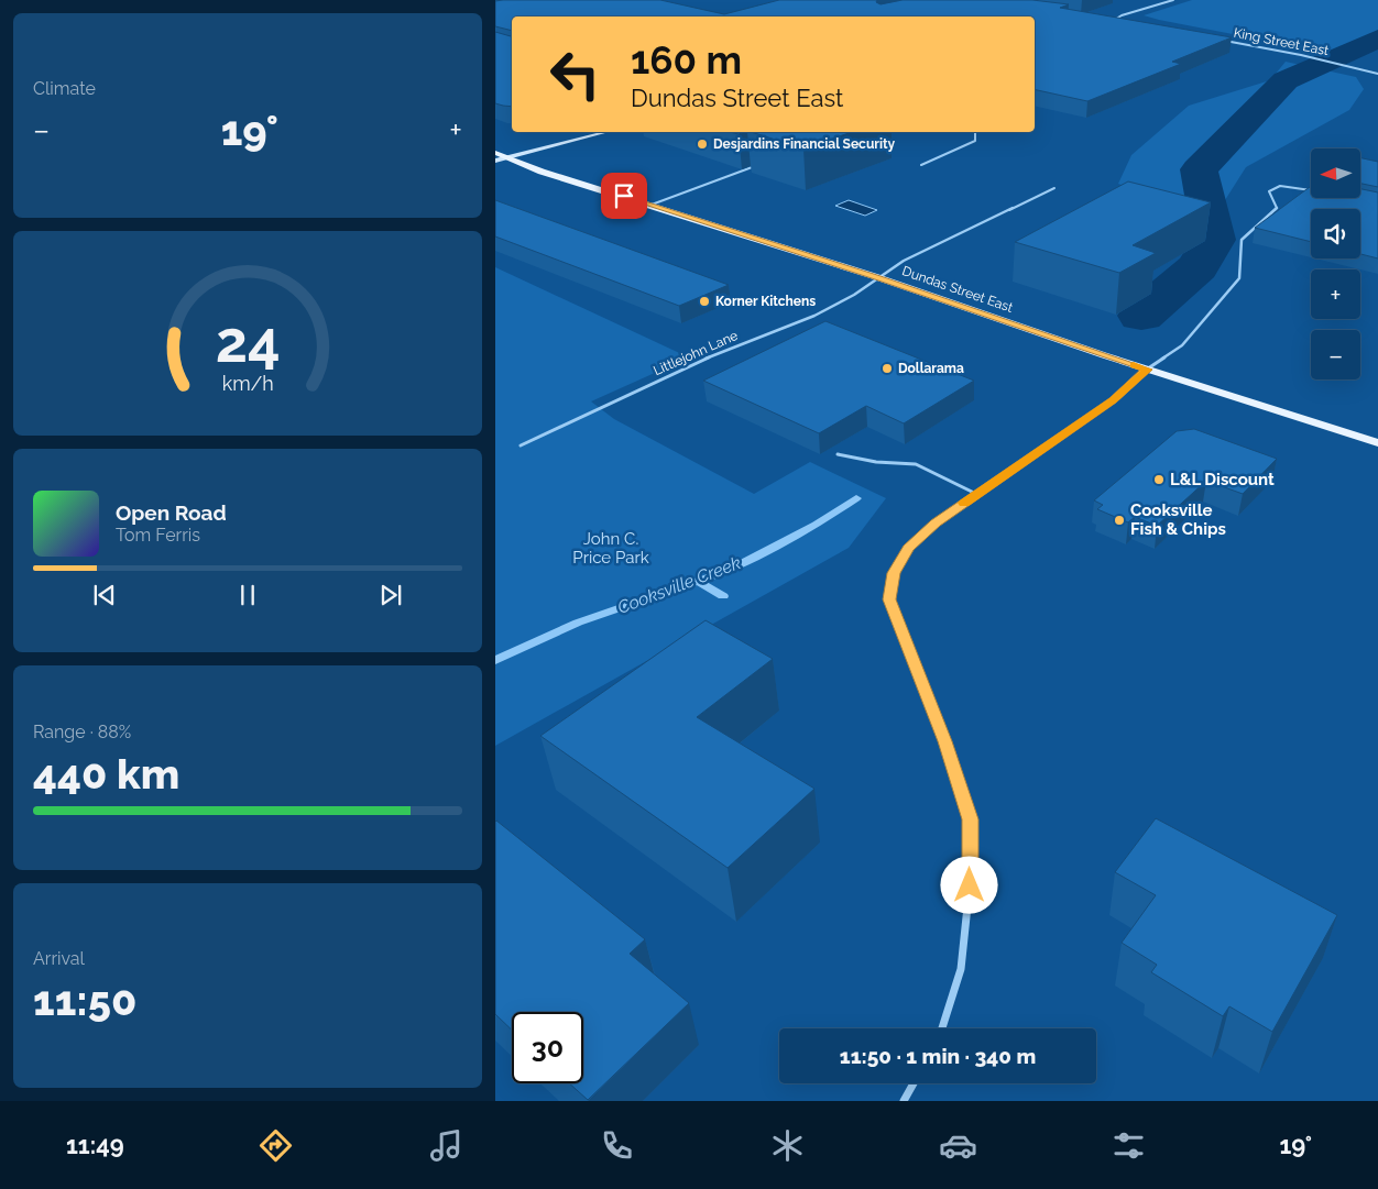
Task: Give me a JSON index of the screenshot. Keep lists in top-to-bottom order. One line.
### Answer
{"streets":{"main road":["Dundas Street East"],"street":["King Street East"],"lane":["Littlejohn Lane"]},"crossings":[["Dundas Street East","Littlejohn Lane"]],"water":["Cooksville Creek"],"parks":["John C. Price Park"],"places":["Desjardins Financial Security","Korner Kitchens","Dollarama","L&L Discount","Cooksville Fish & Chips"],"north":"left","page":{"tile":["Climate",["Range · 88%","440 km"],["Arrival","11:50"]],"turn":["160 m","Dundas Street East"],"heat":["−","19°","+"],"map_buttons":["+","−"],"song":["Open Road","Tom Ferris"],"limit":"30","trip":"11:50 · 1 min · 340 m","tabs":["11:49","19°"],"gauge":["24","km/h"]}}
